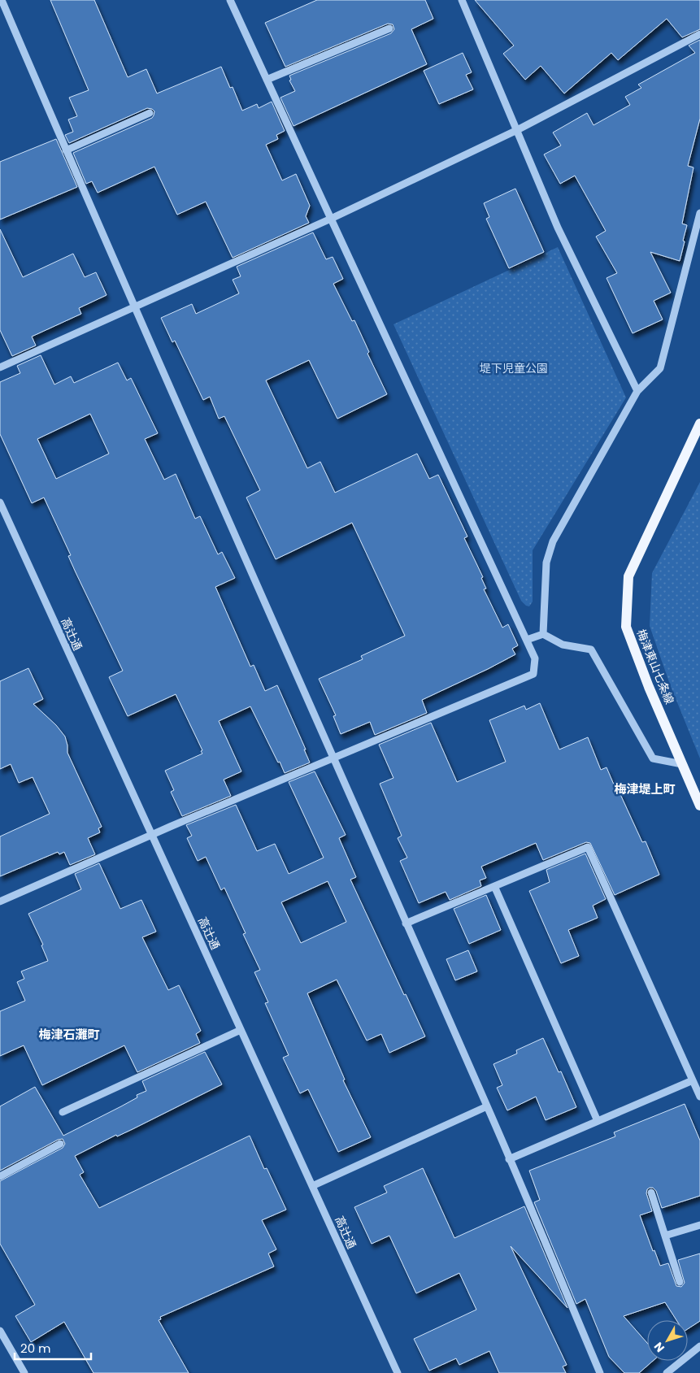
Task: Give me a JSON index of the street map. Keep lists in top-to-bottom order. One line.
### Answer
{"streets":{"main road":["梅津東山七条線"],"street":["高辻通"]},"districts":["梅津堤上町","梅津石灘町"],"parks":["堤下児童公園"],"scale_bar":"20 m","north":"bottom left"}
